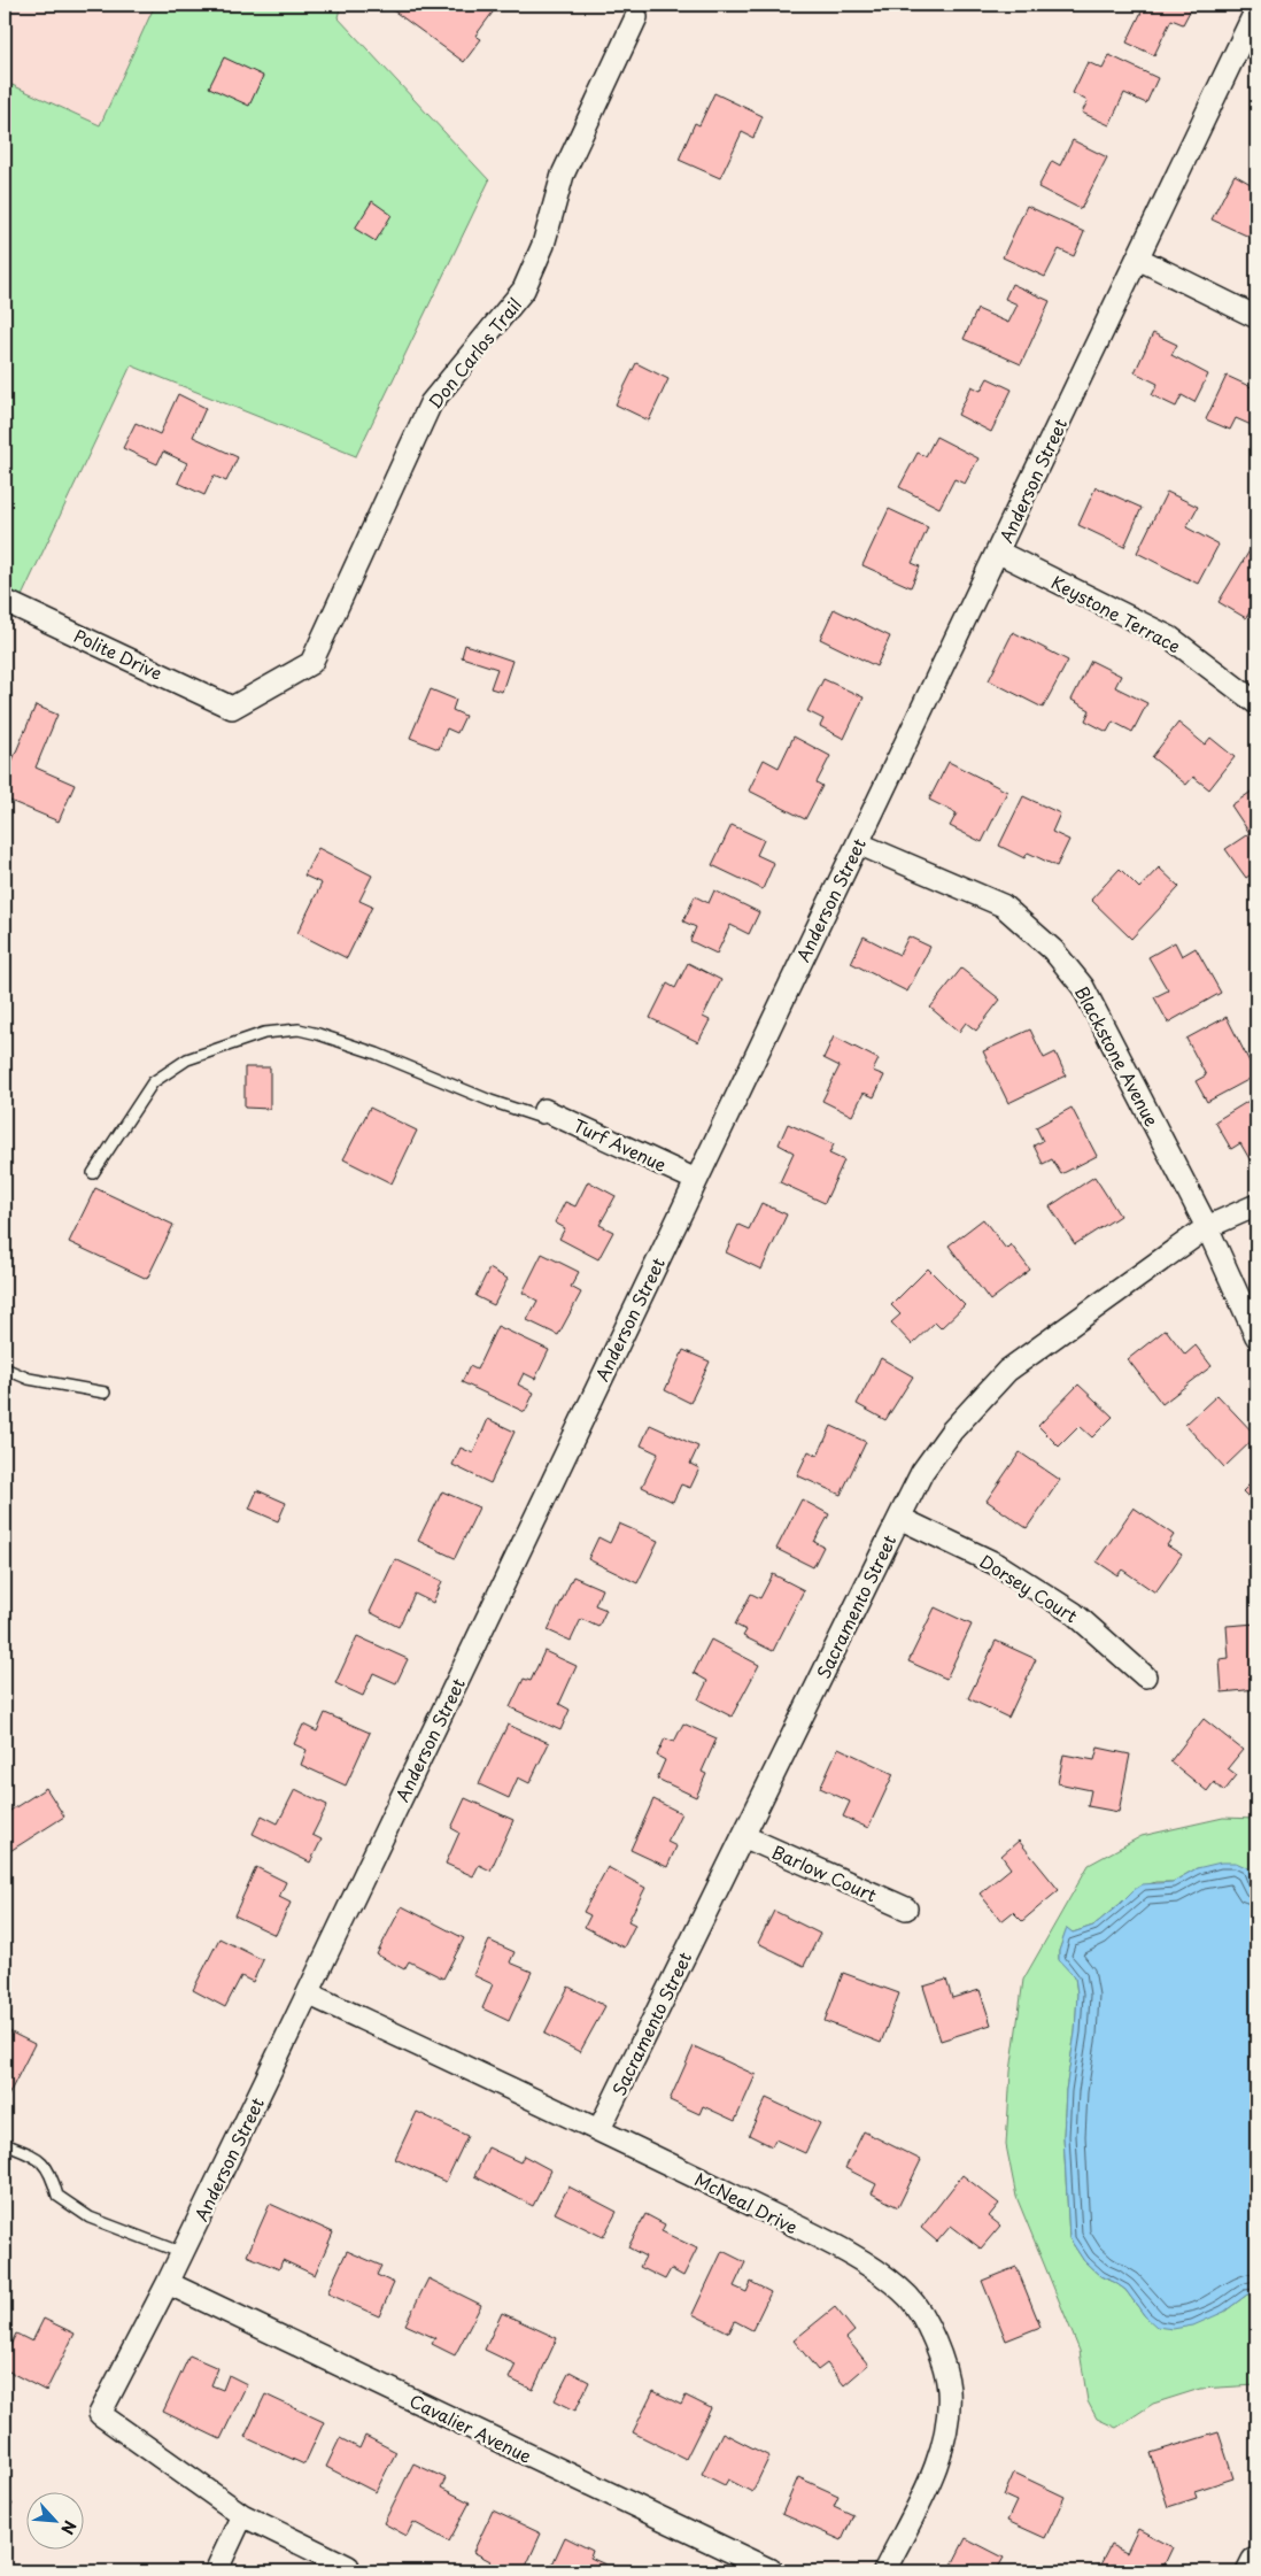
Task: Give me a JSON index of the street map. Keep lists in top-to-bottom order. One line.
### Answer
{"streets":{"street":["Don Carlos Trail","Anderson Street","Keystone Terrace","Polite Drive","Blackstone Avenue","Turf Avenue","Dorsey Court","Sacramento Street","Barlow Court","McNeal Drive","Cavalier Avenue"]},"crossings":[["Don Carlos Trail","Polite Drive"],["Anderson Street","Keystone Terrace"],["Anderson Street","Blackstone Avenue"],["Anderson Street","Turf Avenue"],["Anderson Street","McNeal Drive"],["Anderson Street","Cavalier Avenue"],["Blackstone Avenue","Sacramento Street"],["Dorsey Court","Sacramento Street"],["Sacramento Street","Barlow Court"],["Sacramento Street","McNeal Drive"]],"north":"bottom right"}
